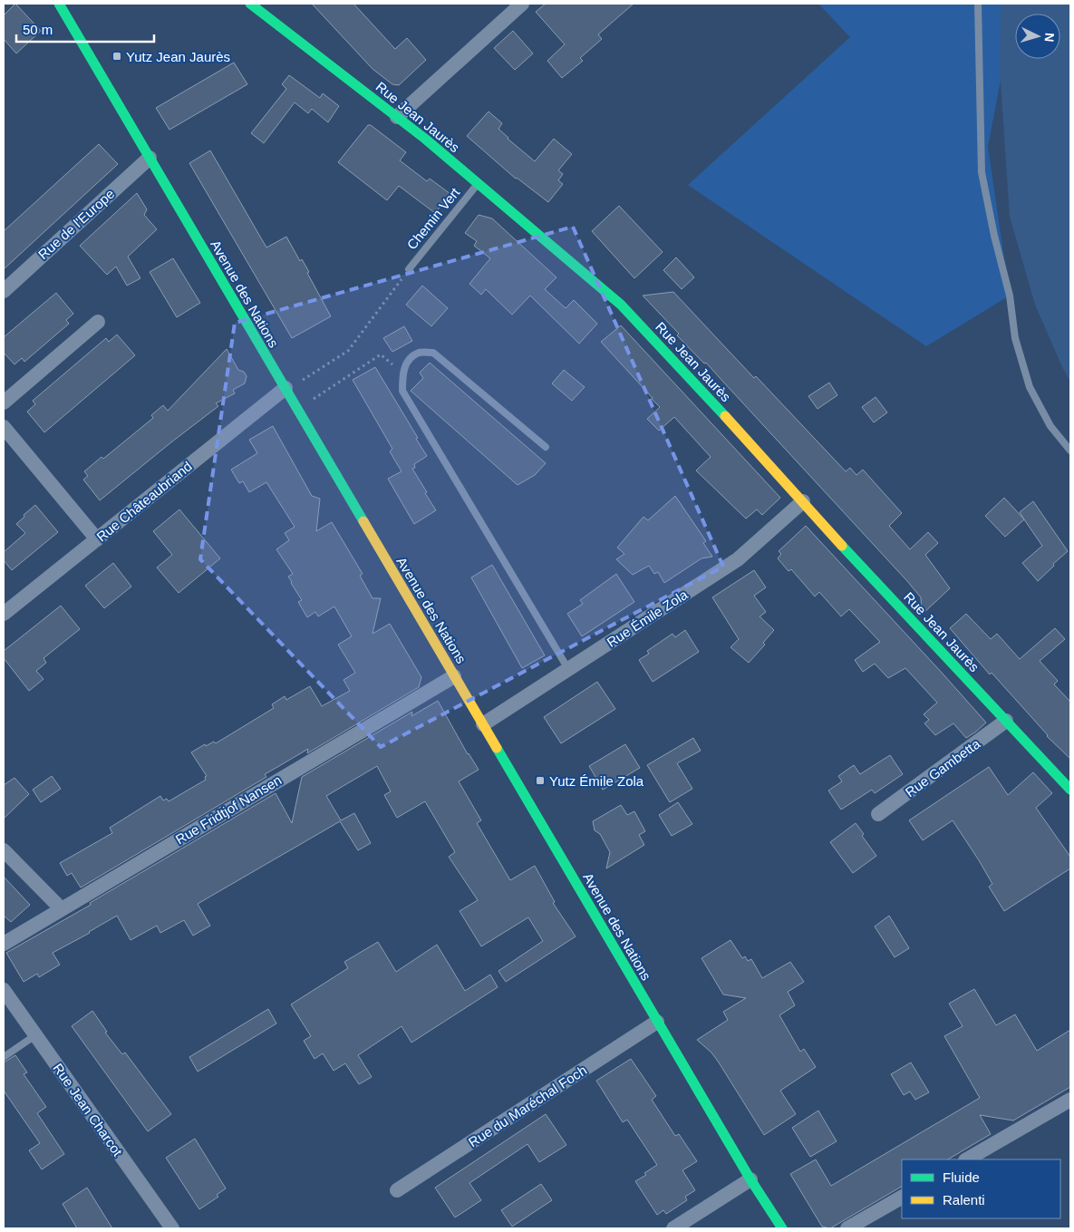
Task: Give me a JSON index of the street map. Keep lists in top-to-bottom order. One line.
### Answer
{"streets":{"main road":["Rue Jean Jaurès","Avenue des Nations"],"street":["Rue de l'Europe","Rue Châteaubriand","Rue Émile Zola","Rue Gambetta","Rue Fridtjof Nansen","Rue du Maréchal Foch","Rue Jean Charcot"],"lane":["Chemin Vert"]},"crossings":[["Rue Jean Jaurès","Chemin Vert"],["Rue Jean Jaurès","Rue Émile Zola"],["Rue Jean Jaurès","Rue Gambetta"],["Rue de l'Europe","Avenue des Nations"],["Avenue des Nations","Rue Châteaubriand"],["Avenue des Nations","Rue Émile Zola"],["Avenue des Nations","Rue Fridtjof Nansen"],["Avenue des Nations","Rue du Maréchal Foch"]],"places":{"transit":["Yutz Jean Jaurès","Yutz Émile Zola"]},"legend":["Fluide","Ralenti"],"scale_bar":"50 m","north":"right"}
